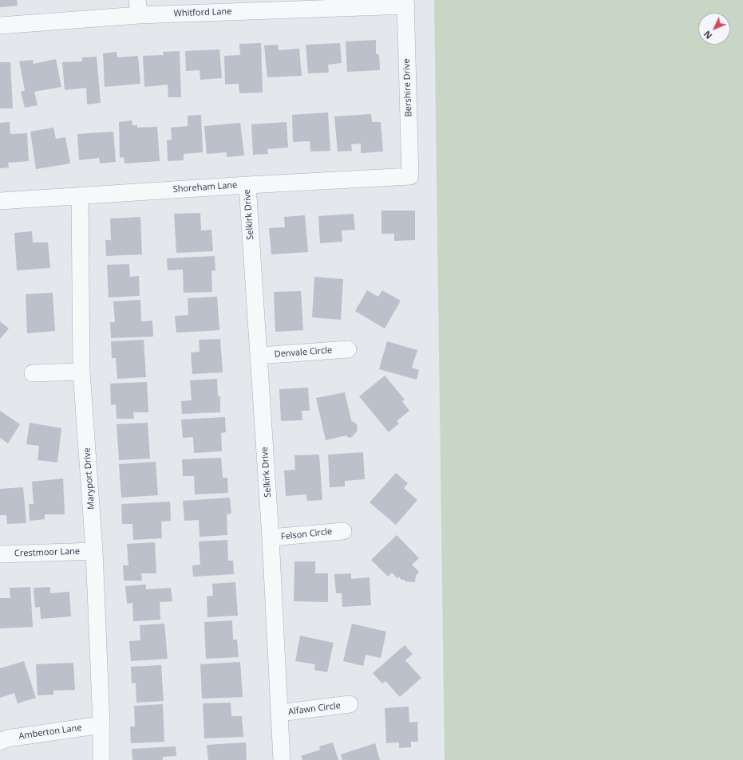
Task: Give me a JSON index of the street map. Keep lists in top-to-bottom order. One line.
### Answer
{"streets":{"street":["Whitford Lane","Bershire Drive","Shoreham Lane","Selkirk Drive","Denvale Circle","Maryport Drive","Felson Circle","Crestmoor Lane","Alfawn Circle","Amberton Lane"]},"crossings":[["Whitford Lane","Bershire Drive"],["Bershire Drive","Shoreham Lane"],["Shoreham Lane","Selkirk Drive"],["Shoreham Lane","Maryport Drive"],["Selkirk Drive","Denvale Circle"],["Selkirk Drive","Felson Circle"],["Selkirk Drive","Alfawn Circle"],["Maryport Drive","Crestmoor Lane"],["Maryport Drive","Amberton Lane"]],"north":"bottom left"}
